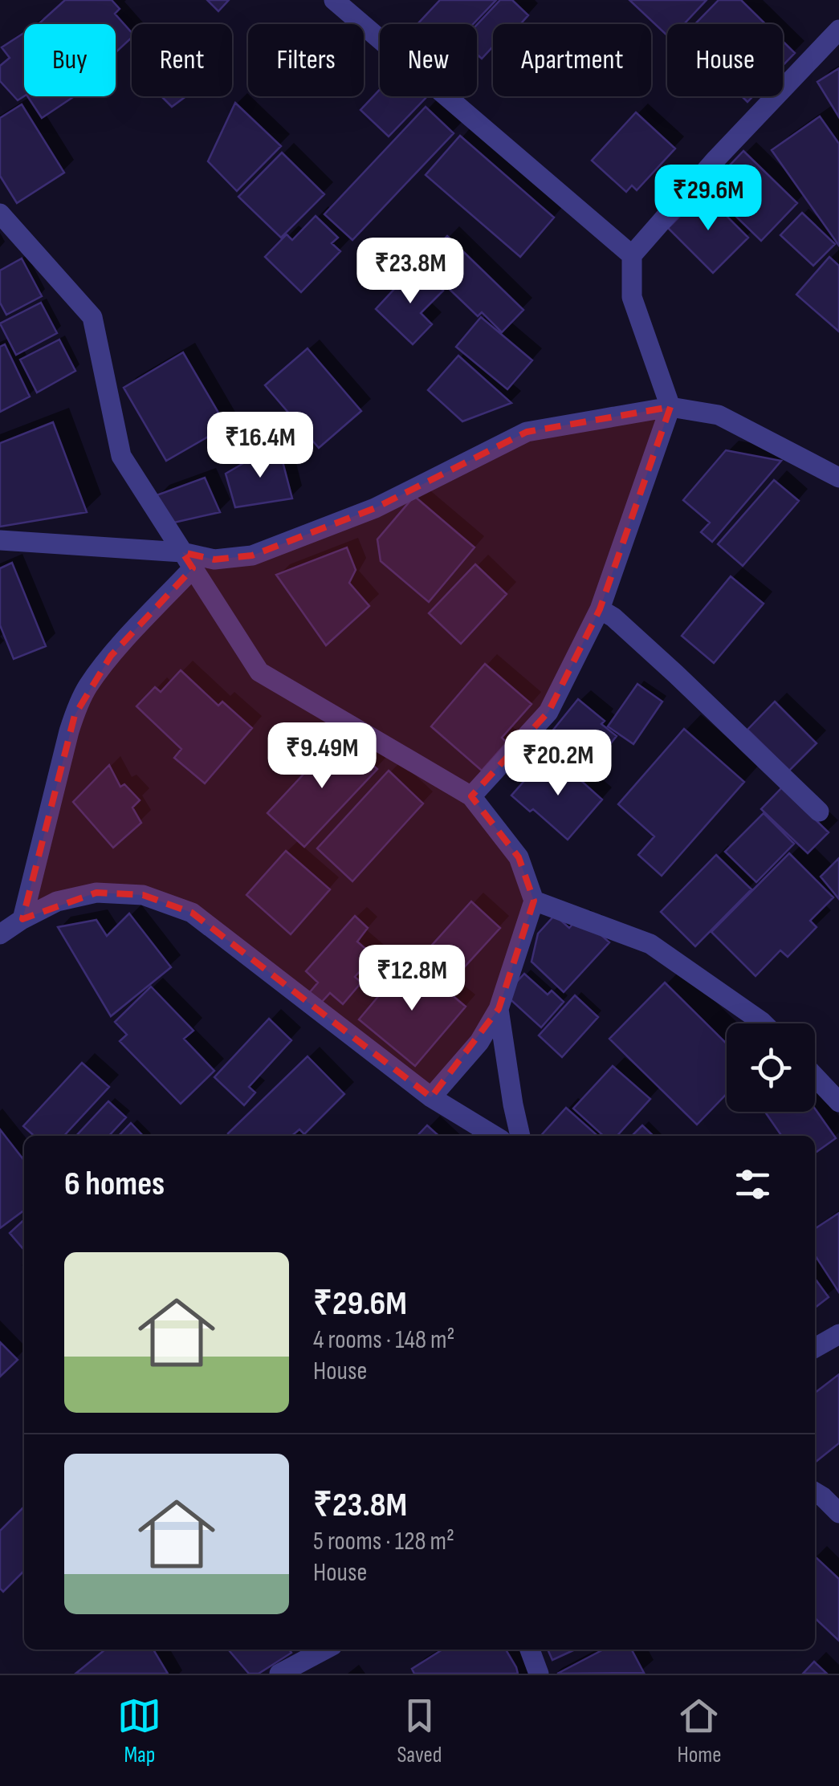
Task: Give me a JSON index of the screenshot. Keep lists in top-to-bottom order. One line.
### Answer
{"page":{"chip":["Buy","Rent","Filters","New","Apartment","House"],"price":["₹29.6M","₹23.8M","₹16.4M","₹9.49M","₹20.2M","₹12.8M"],"heading":"6 homes","list":[{"name":"₹29.6M","note":"4 rooms · 148 m² · House"},{"name":"₹23.8M","note":"5 rooms · 128 m² · House"}],"tabs":["Map","Saved","Home"]}}
